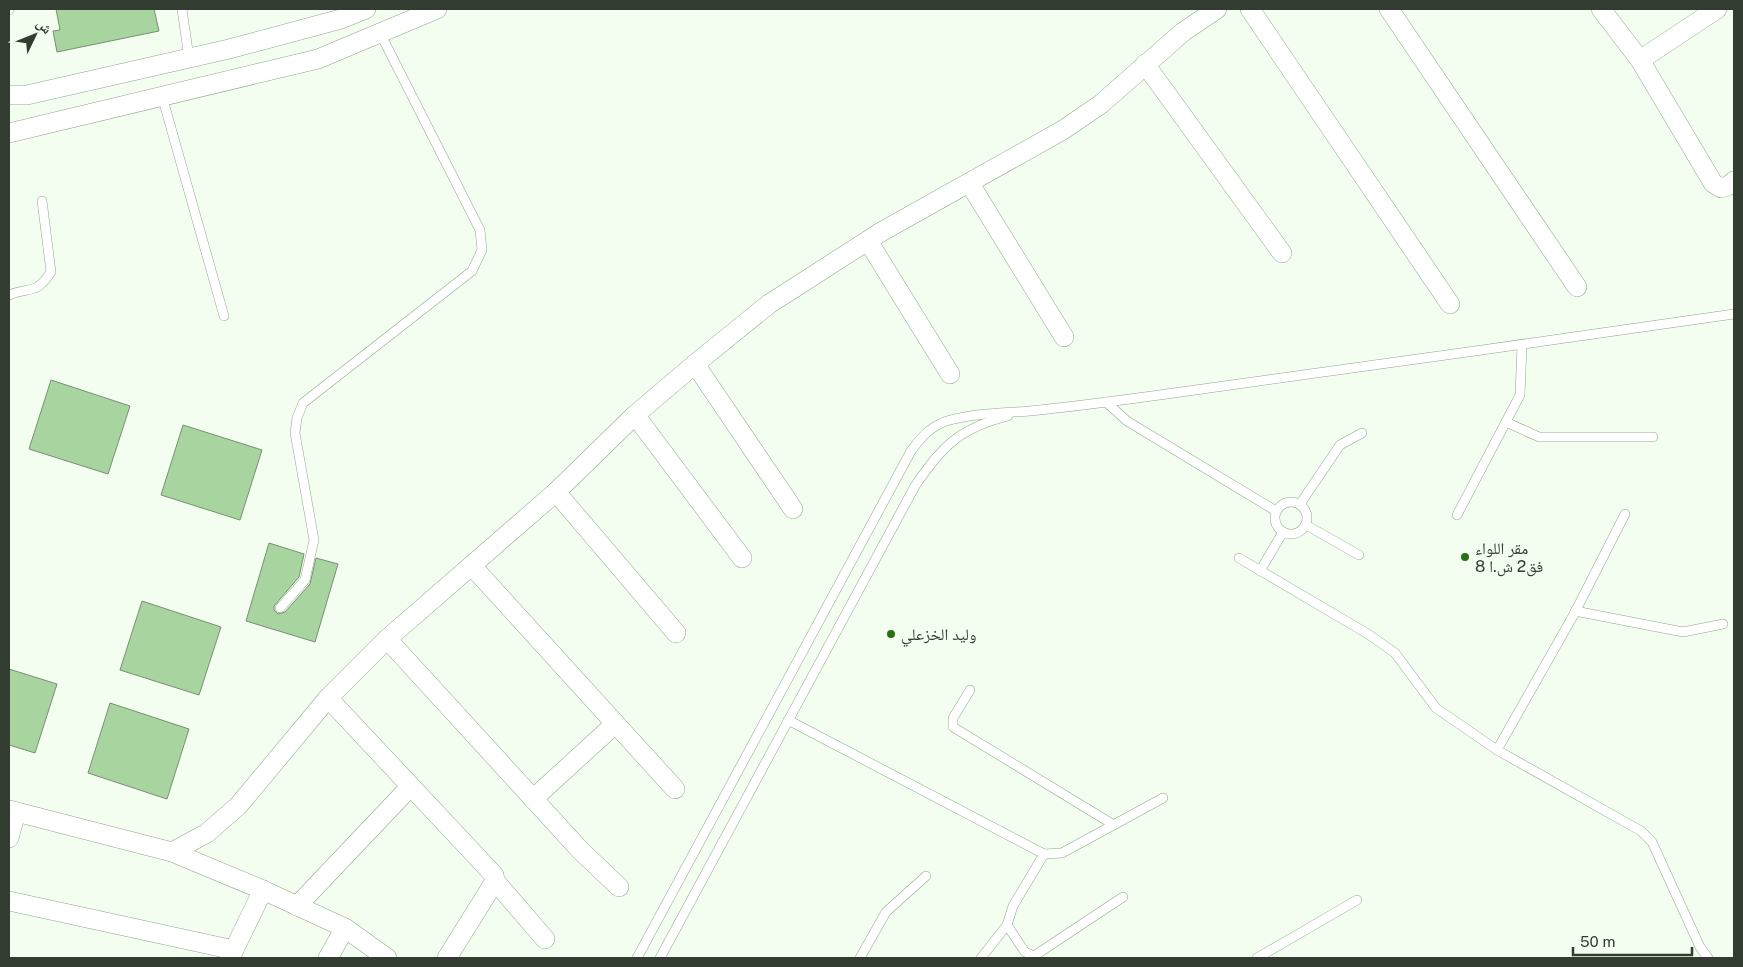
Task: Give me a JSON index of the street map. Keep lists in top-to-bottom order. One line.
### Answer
{"places":["مقر اللواء 8 فق2 ش.ا","وليد الخزعلي"],"scale_bar":"50 m","north":"top right"}
